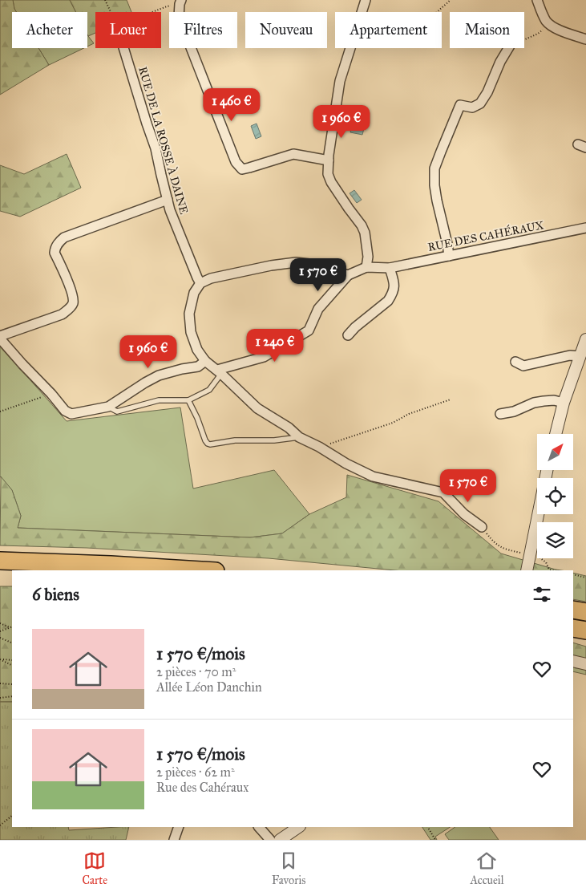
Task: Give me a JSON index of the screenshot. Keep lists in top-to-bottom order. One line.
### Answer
{"streets":{"street":["RUE DE LA ROSSE À DAINE","RUE DES CAHÉRAUX"]},"north":"top right","page":{"chip":["Acheter","Louer","Filtres","Nouveau","Appartement","Maison"],"price":["1 460 €","1 960 €","1 570 €","1 240 €","1 960 €","1 570 €"],"heading":"6 biens","list":[{"name":"1 570 €/mois","note":"2 pièces · 70 m² · Allée Léon Danchin"},{"name":"1 570 €/mois","note":"2 pièces · 62 m² · Rue des Cahéraux"}],"tabs":["Carte","Favoris","Accueil"]}}
